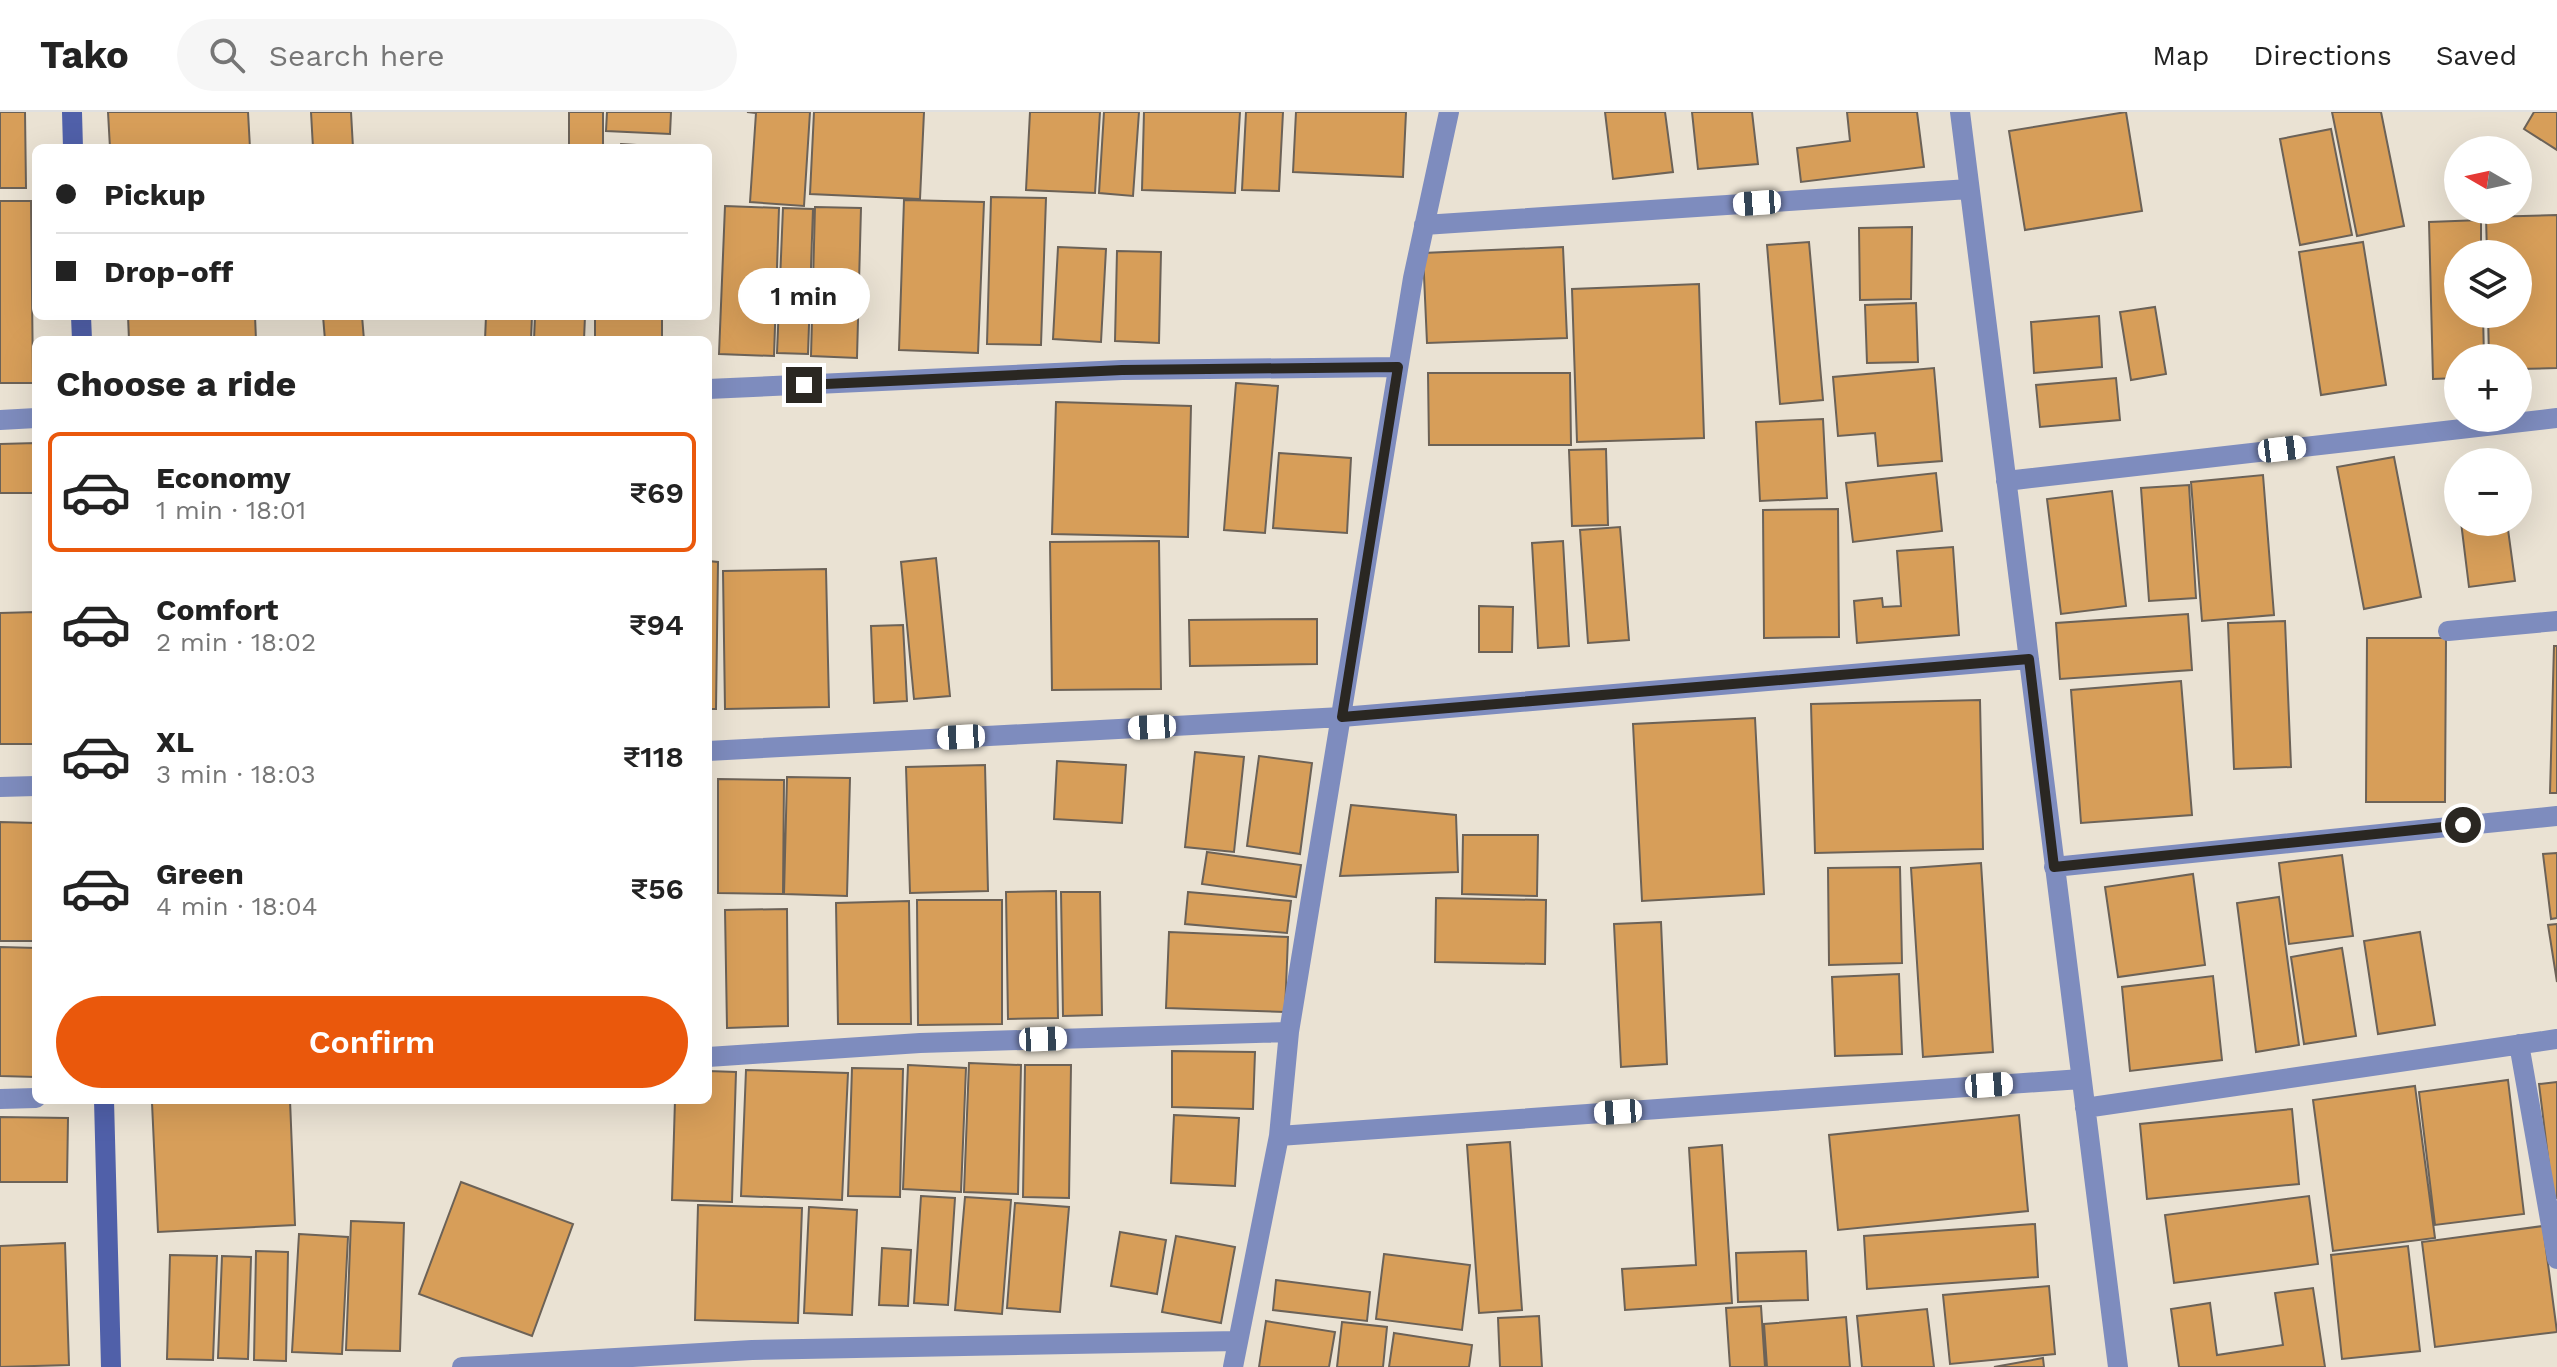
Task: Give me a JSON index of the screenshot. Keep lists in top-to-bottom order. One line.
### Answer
{"north":"left","page":{"header":"Tako","search":"Search here","nav":["Map","Directions","Saved"],"map_buttons":["+","−"],"banner":["Pickup","Drop-off"],"bubble":"1 min","heading":"Choose a ride","list":[{"name":"Economy","note":"1 min · 18:01","value":"₹69"},{"name":"Comfort","note":"2 min · 18:02","value":"₹94"},{"name":"XL","note":"3 min · 18:03","value":"₹118"},{"name":"Green","note":"4 min · 18:04","value":"₹56"}],"buttons":"Confirm"}}
